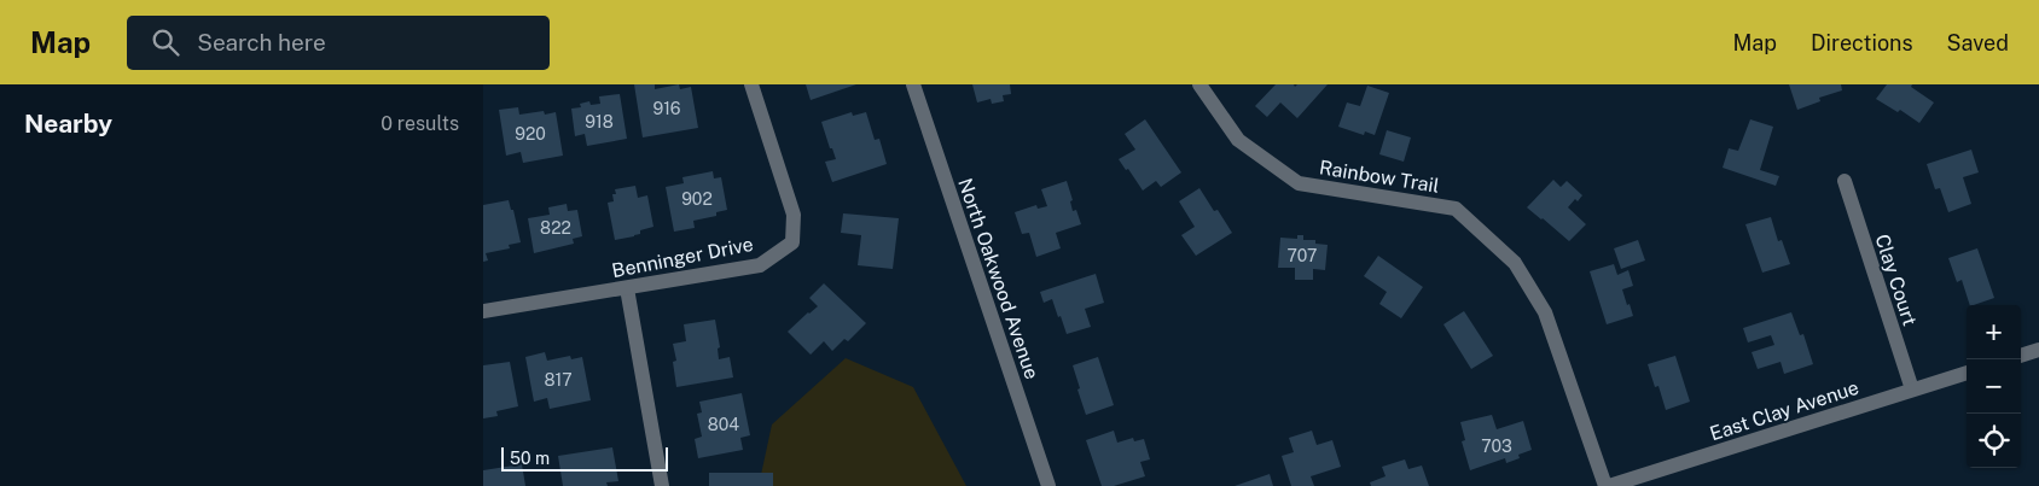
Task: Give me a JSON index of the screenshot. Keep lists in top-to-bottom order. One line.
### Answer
{"streets":{"street":["Rainbow Trail","Benninger Drive","North Oakwood Avenue","Clay Court","East Clay Avenue"]},"crossings":[["Rainbow Trail","East Clay Avenue"],["Clay Court","East Clay Avenue"]],"house_numbers":["916","918","920","902","822","707","817","804","703"],"scale_bar":"50 m","page":{"header":"Map","search":"Search here","nav":["Map","Directions","Saved"],"heading":["Nearby","0 results"],"map_buttons":["+","−"],"scale":"50 m"}}
